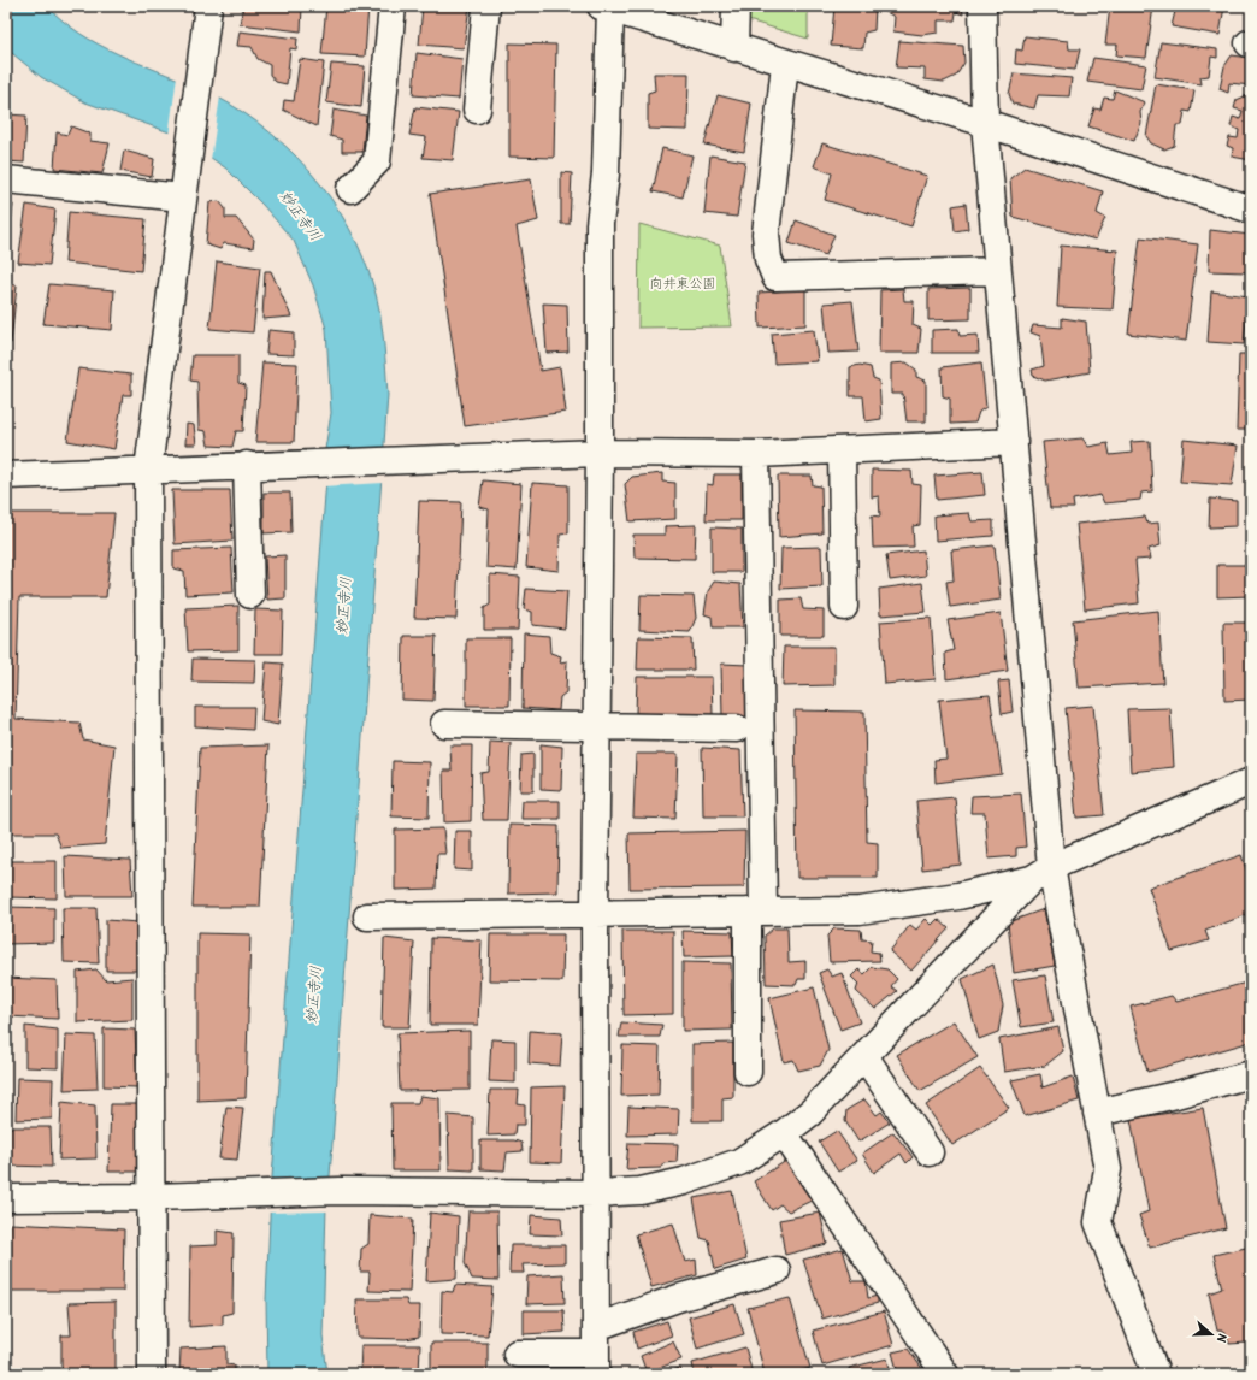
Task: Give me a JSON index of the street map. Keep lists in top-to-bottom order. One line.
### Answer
{"water":["妙正寺川"],"parks":["向井東公園"],"north":"right"}
